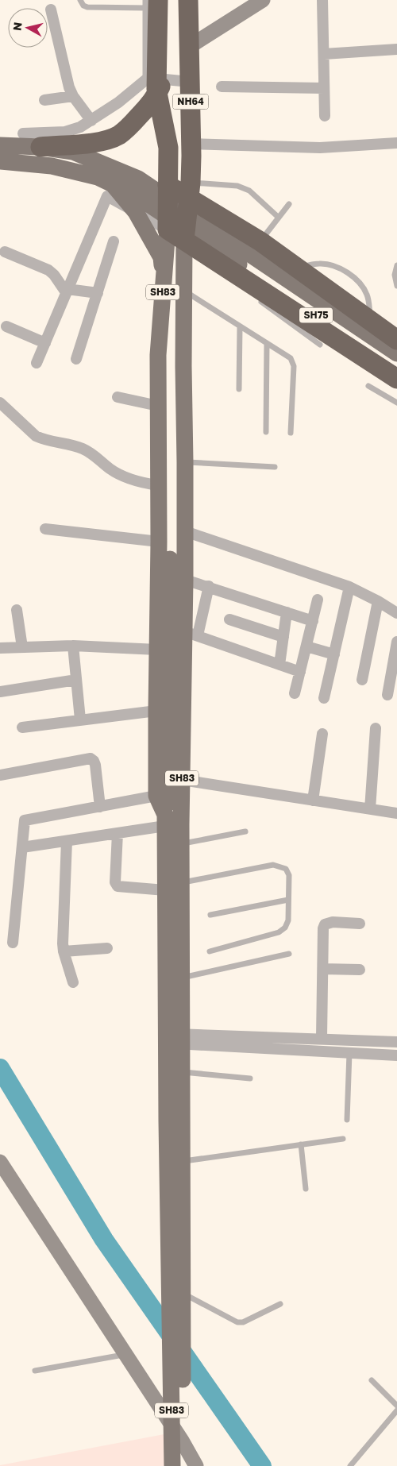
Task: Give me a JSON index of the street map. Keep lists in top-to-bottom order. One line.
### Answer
{"streets":{"highway":["NH64"],"main road":["SH83","SH75"]},"crossings":[["NH64","SH83"]],"north":"left"}
